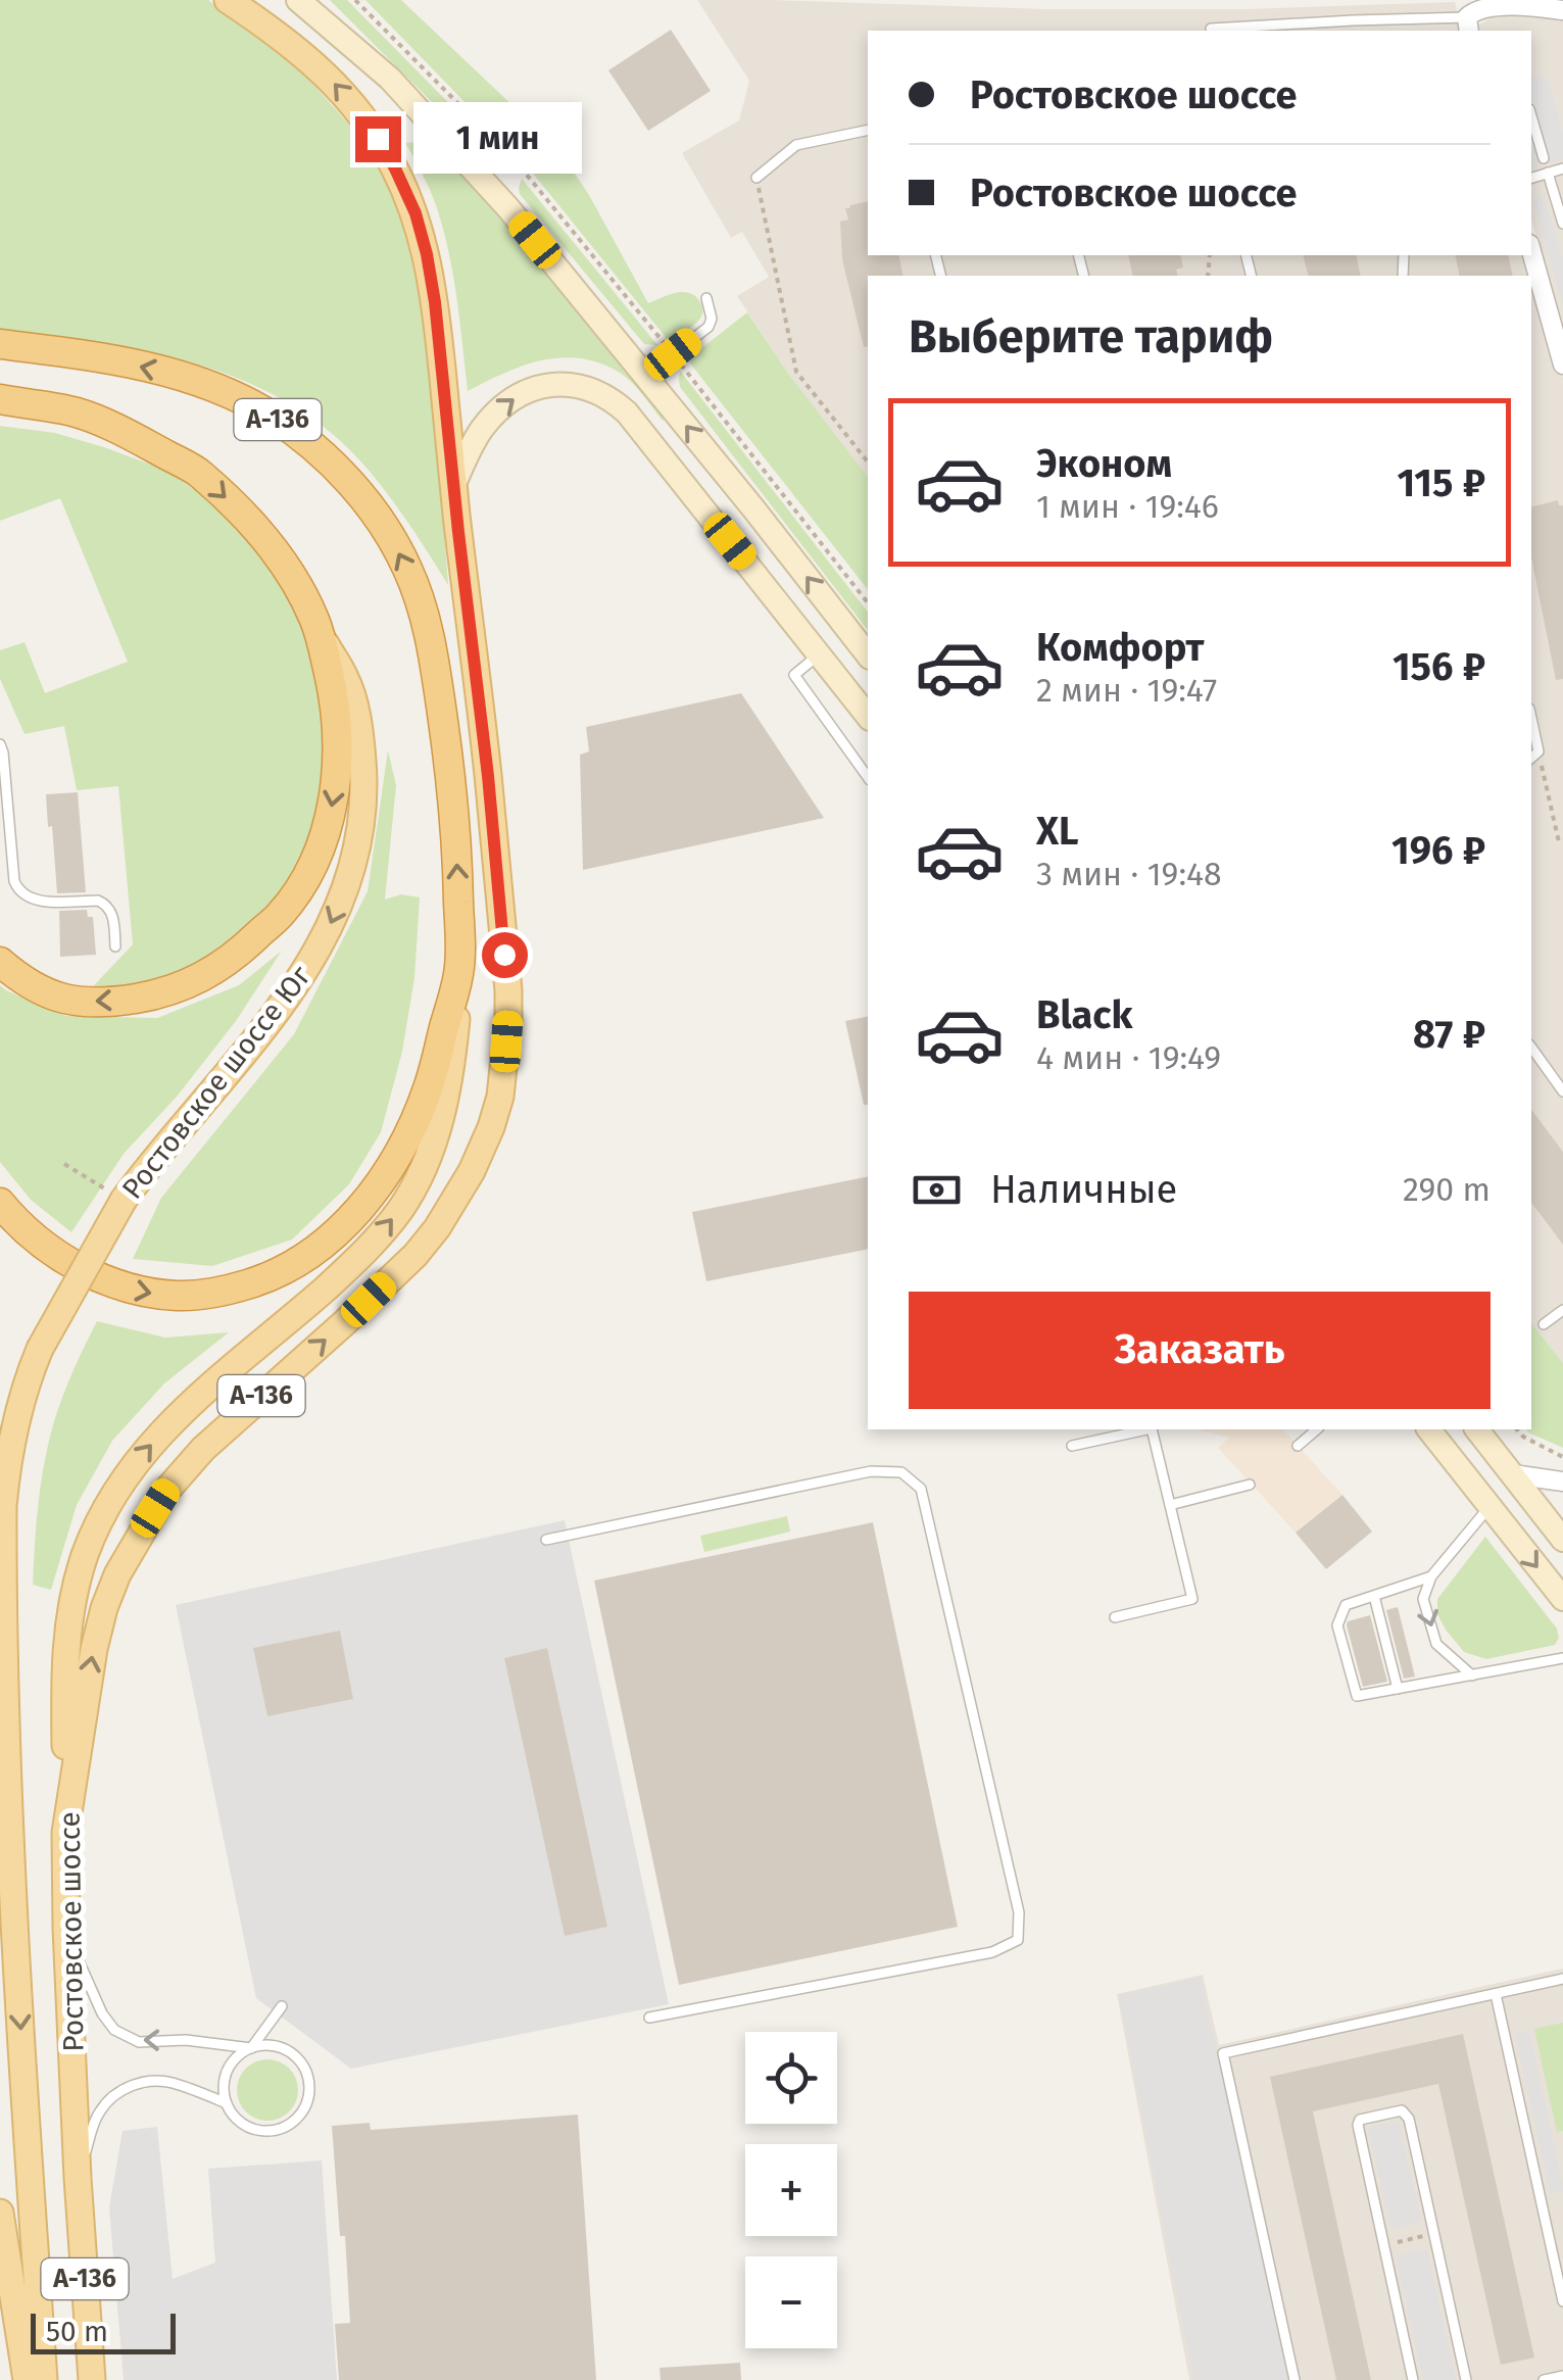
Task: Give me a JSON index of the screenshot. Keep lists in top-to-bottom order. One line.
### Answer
{"streets":{"highway":["А-136"],"main road":["Ростовское шоссе Юг","Ростовское шоссе"]},"crossings":[["А-136","Ростовское шоссе Юг"],["А-136","Ростовское шоссе"]],"one_way":["Ростовское шоссе"],"scale_bar":"50 m","page":{"banner":["Ростовское шоссе","Ростовское шоссе"],"bubble":"1 мин","heading":"Выберите тариф","list":[{"name":"Эконом","note":"1 мин · 19:46","value":"115 ₽"},{"name":"Комфорт","note":"2 мин · 19:47","value":"156 ₽"},{"name":"XL","note":"3 мин · 19:48","value":"196 ₽"},{"name":"Black","note":"4 мин · 19:49","value":"87 ₽"}],"pay":["Наличные","290 m"],"buttons":"Заказать","map_buttons":["+","−"],"scale":"50 m"}}
